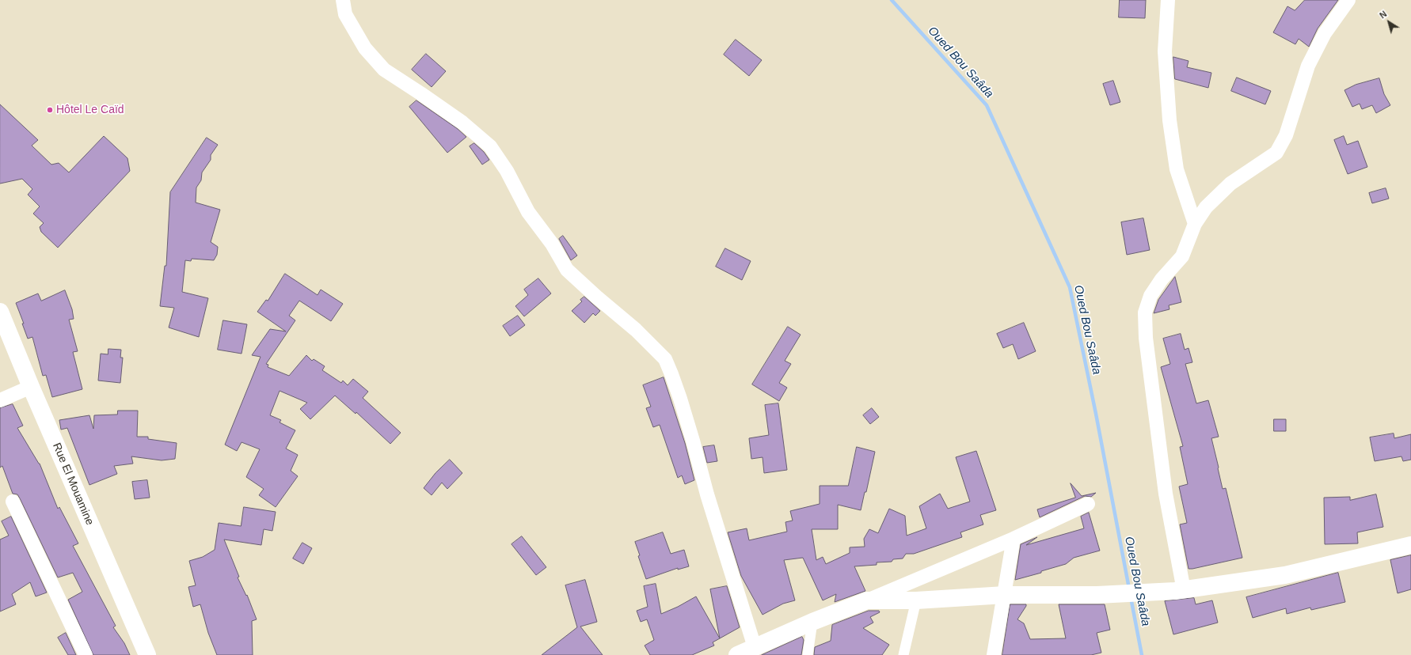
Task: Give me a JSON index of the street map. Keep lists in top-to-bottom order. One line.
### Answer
{"streets":{"main road":["Rue El Mouamine"]},"water":["Oued Bou Saâda"],"places":["Hôtel Le Caïd"],"north":"top left"}
